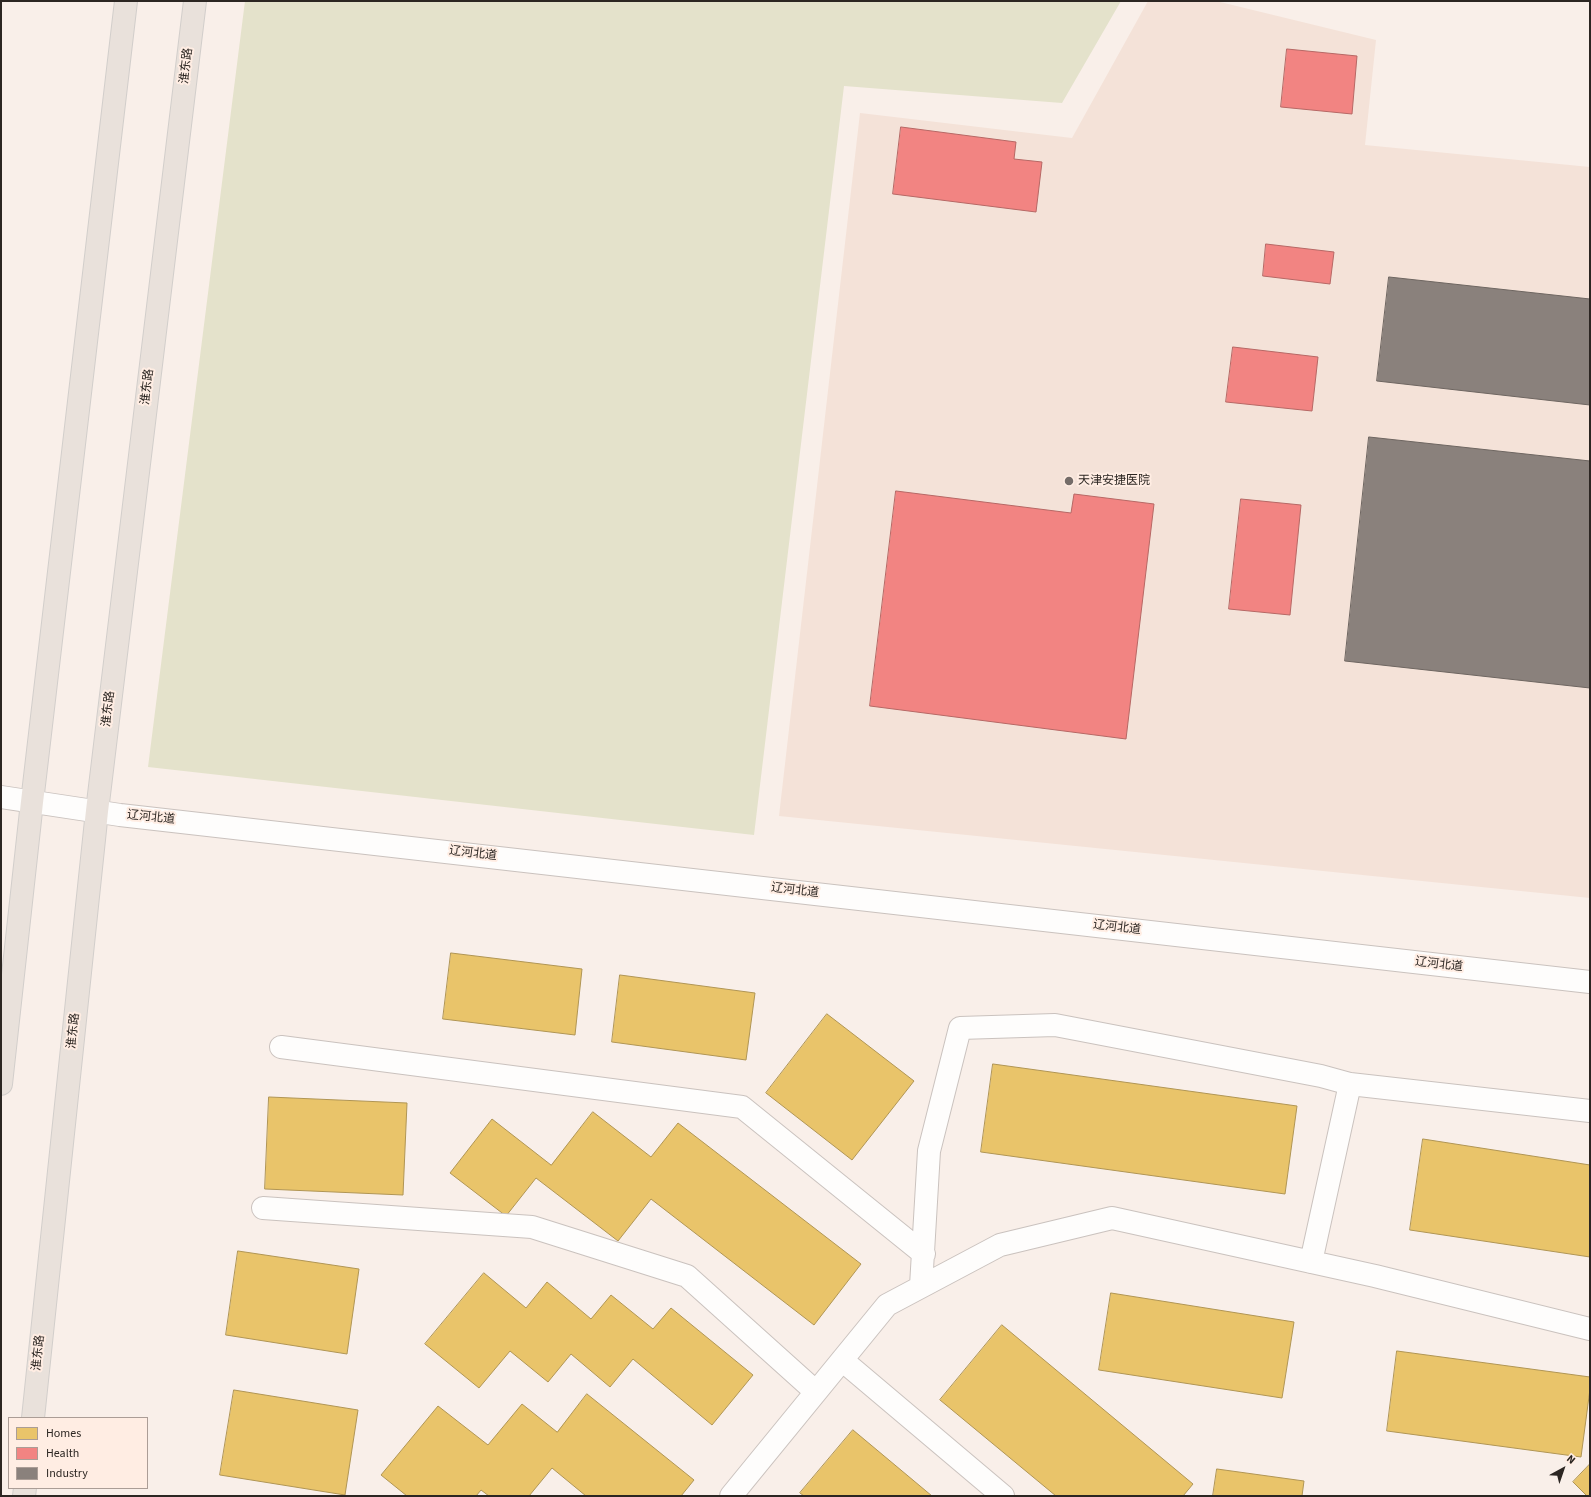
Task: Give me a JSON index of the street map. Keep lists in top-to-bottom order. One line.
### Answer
{"streets":{"main road":["淮东路"],"street":["辽河北道"]},"crossings":[["淮东路","辽河北道"]],"places":["天津安捷医院"],"legend":["Homes","Health","Industry"],"north":"top right"}
